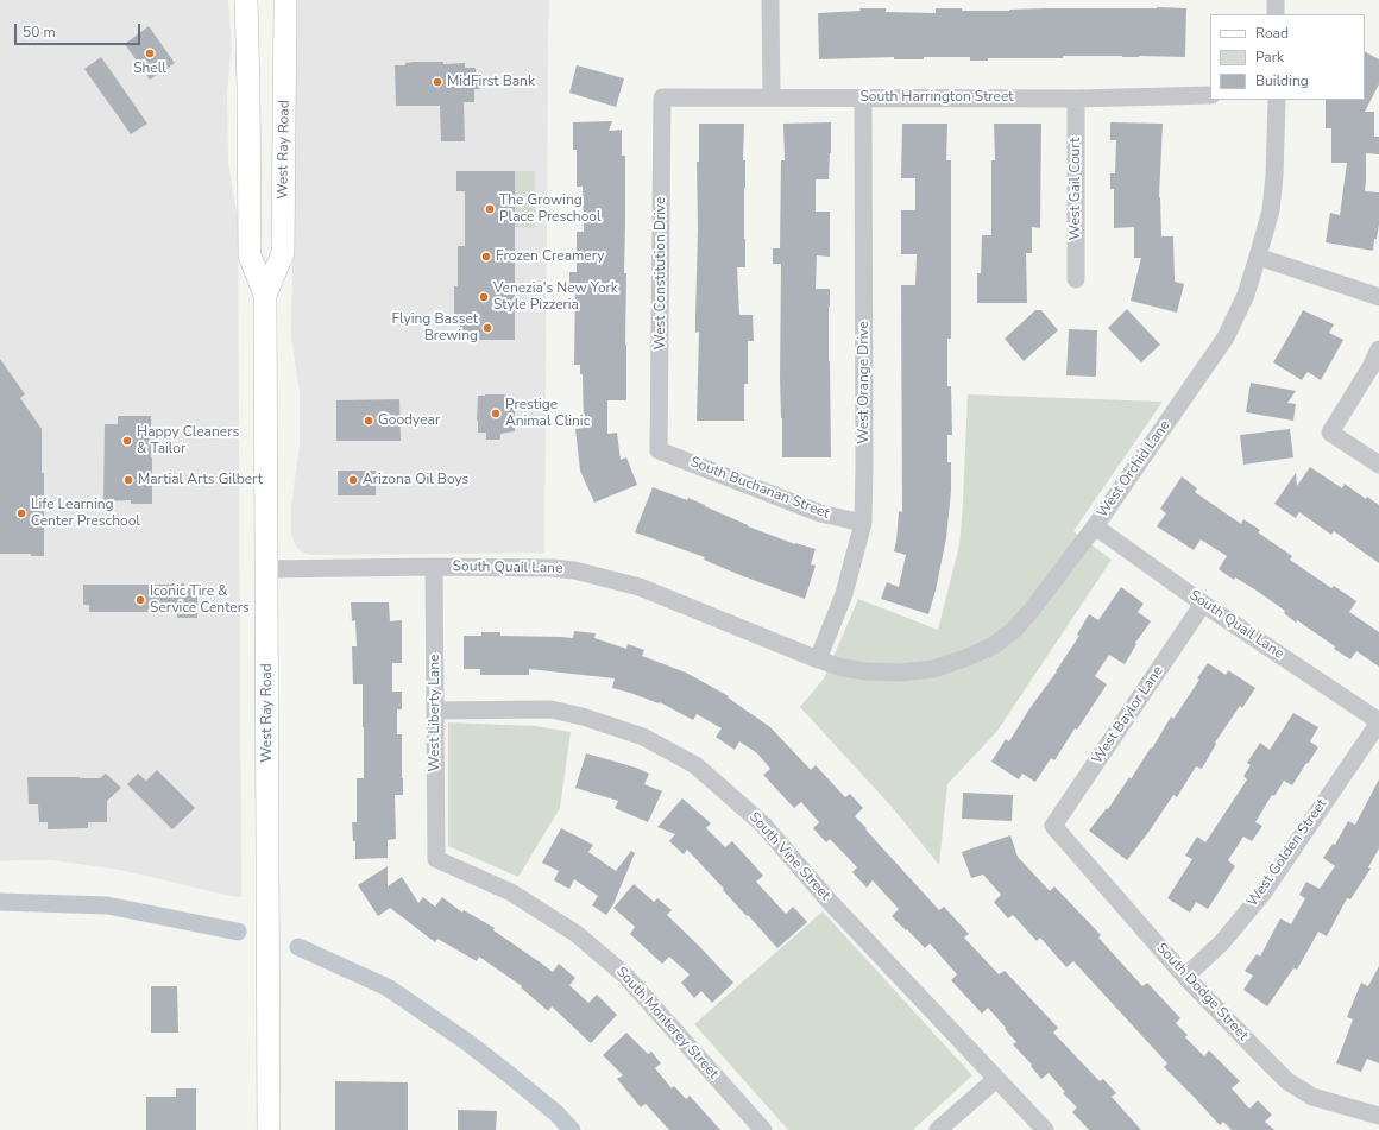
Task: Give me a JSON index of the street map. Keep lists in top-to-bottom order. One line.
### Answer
{"streets":{"main road":["West Ray Road"],"street":["South Harrington Street","West Gail Court","West Constitution Drive","West Orange Drive","West Orchid Lane","South Buchanan Street","South Quail Lane","West Liberty Lane","West Baylor Lane","West Golden Street","South Vine Street","South Dodge Street","South Monterey Street"]},"crossings":[["South Harrington Street","West Gail Court"],["South Harrington Street","West Constitution Drive"],["South Harrington Street","West Orange Drive"],["West Ray Road","South Quail Lane"],["West Constitution Drive","South Buchanan Street"],["West Orange Drive","West Orchid Lane"],["West Orange Drive","South Buchanan Street"],["West Orange Drive","South Quail Lane"],["West Orchid Lane","South Quail Lane"],["South Quail Lane","West Liberty Lane"],["South Quail Lane","West Baylor Lane"],["South Quail Lane","West Golden Street"],["West Liberty Lane","South Vine Street"],["West Liberty Lane","South Monterey Street"],["West Baylor Lane","South Dodge Street"],["West Golden Street","South Dodge Street"]],"places":["Shell","MidFirst Bank","The Growing Place Preschool","Frozen Creamery","Venezia's New York Style Pizzeria","Flying Basset Brewing","Prestige Animal Clinic","Goodyear","Happy Cleaners & Tailor","Martial Arts Gilbert","Arizona Oil Boys","Life Learning Center Preschool","Iconic Tire & Service Centers"],"legend":["Road","Park","Building"],"scale_bar":"50 m"}
